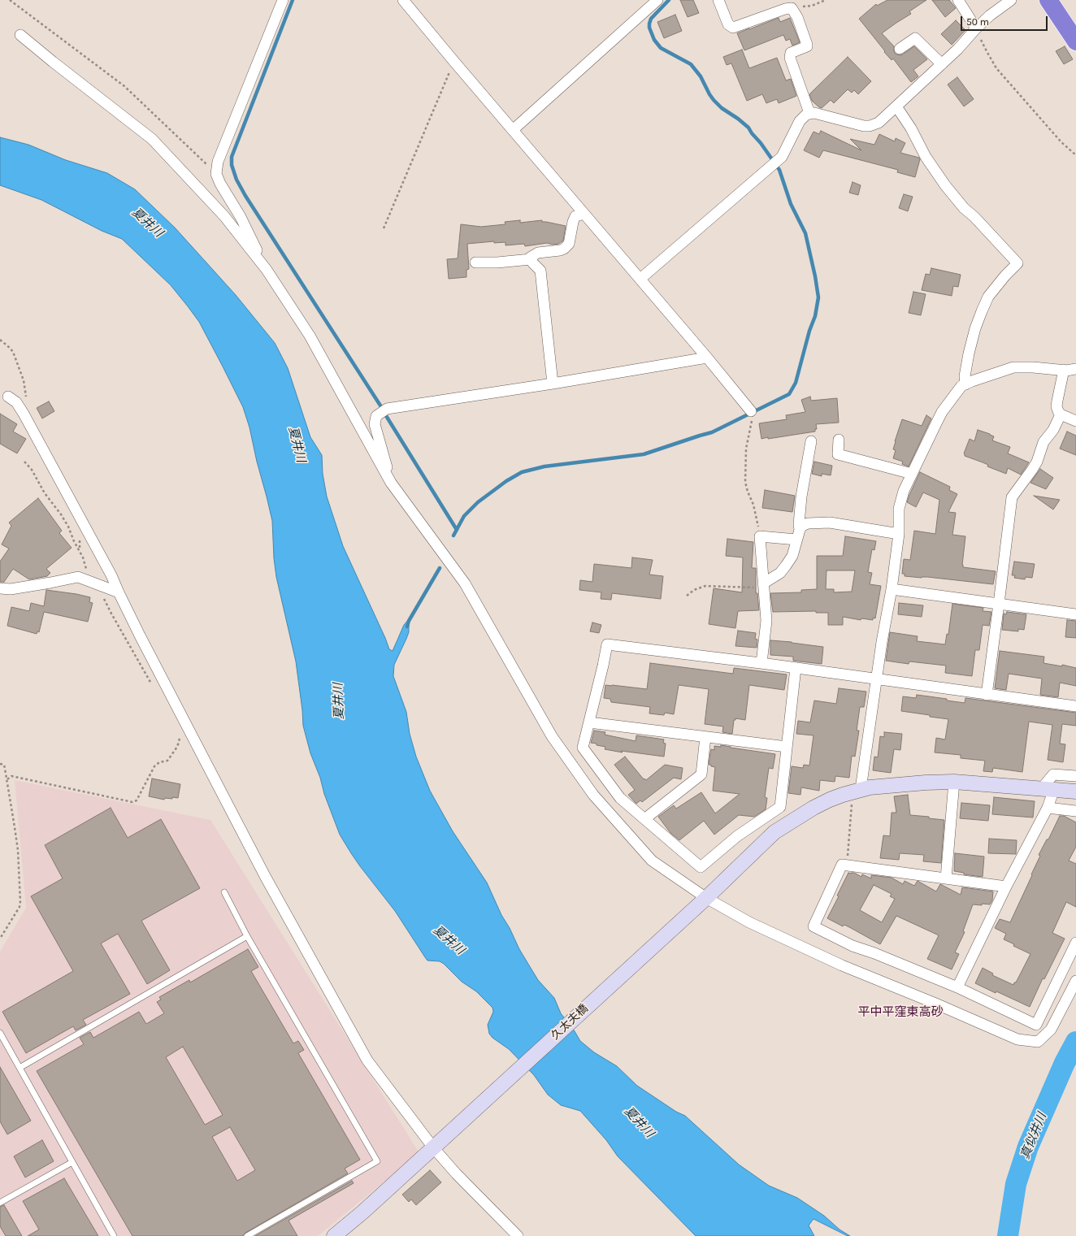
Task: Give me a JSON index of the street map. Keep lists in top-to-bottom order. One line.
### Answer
{"streets":{"street":["久太夫橋"]},"districts":["平中平窪東高砂"],"water":["夏井川","真似井川"],"scale_bar":"50 m"}
